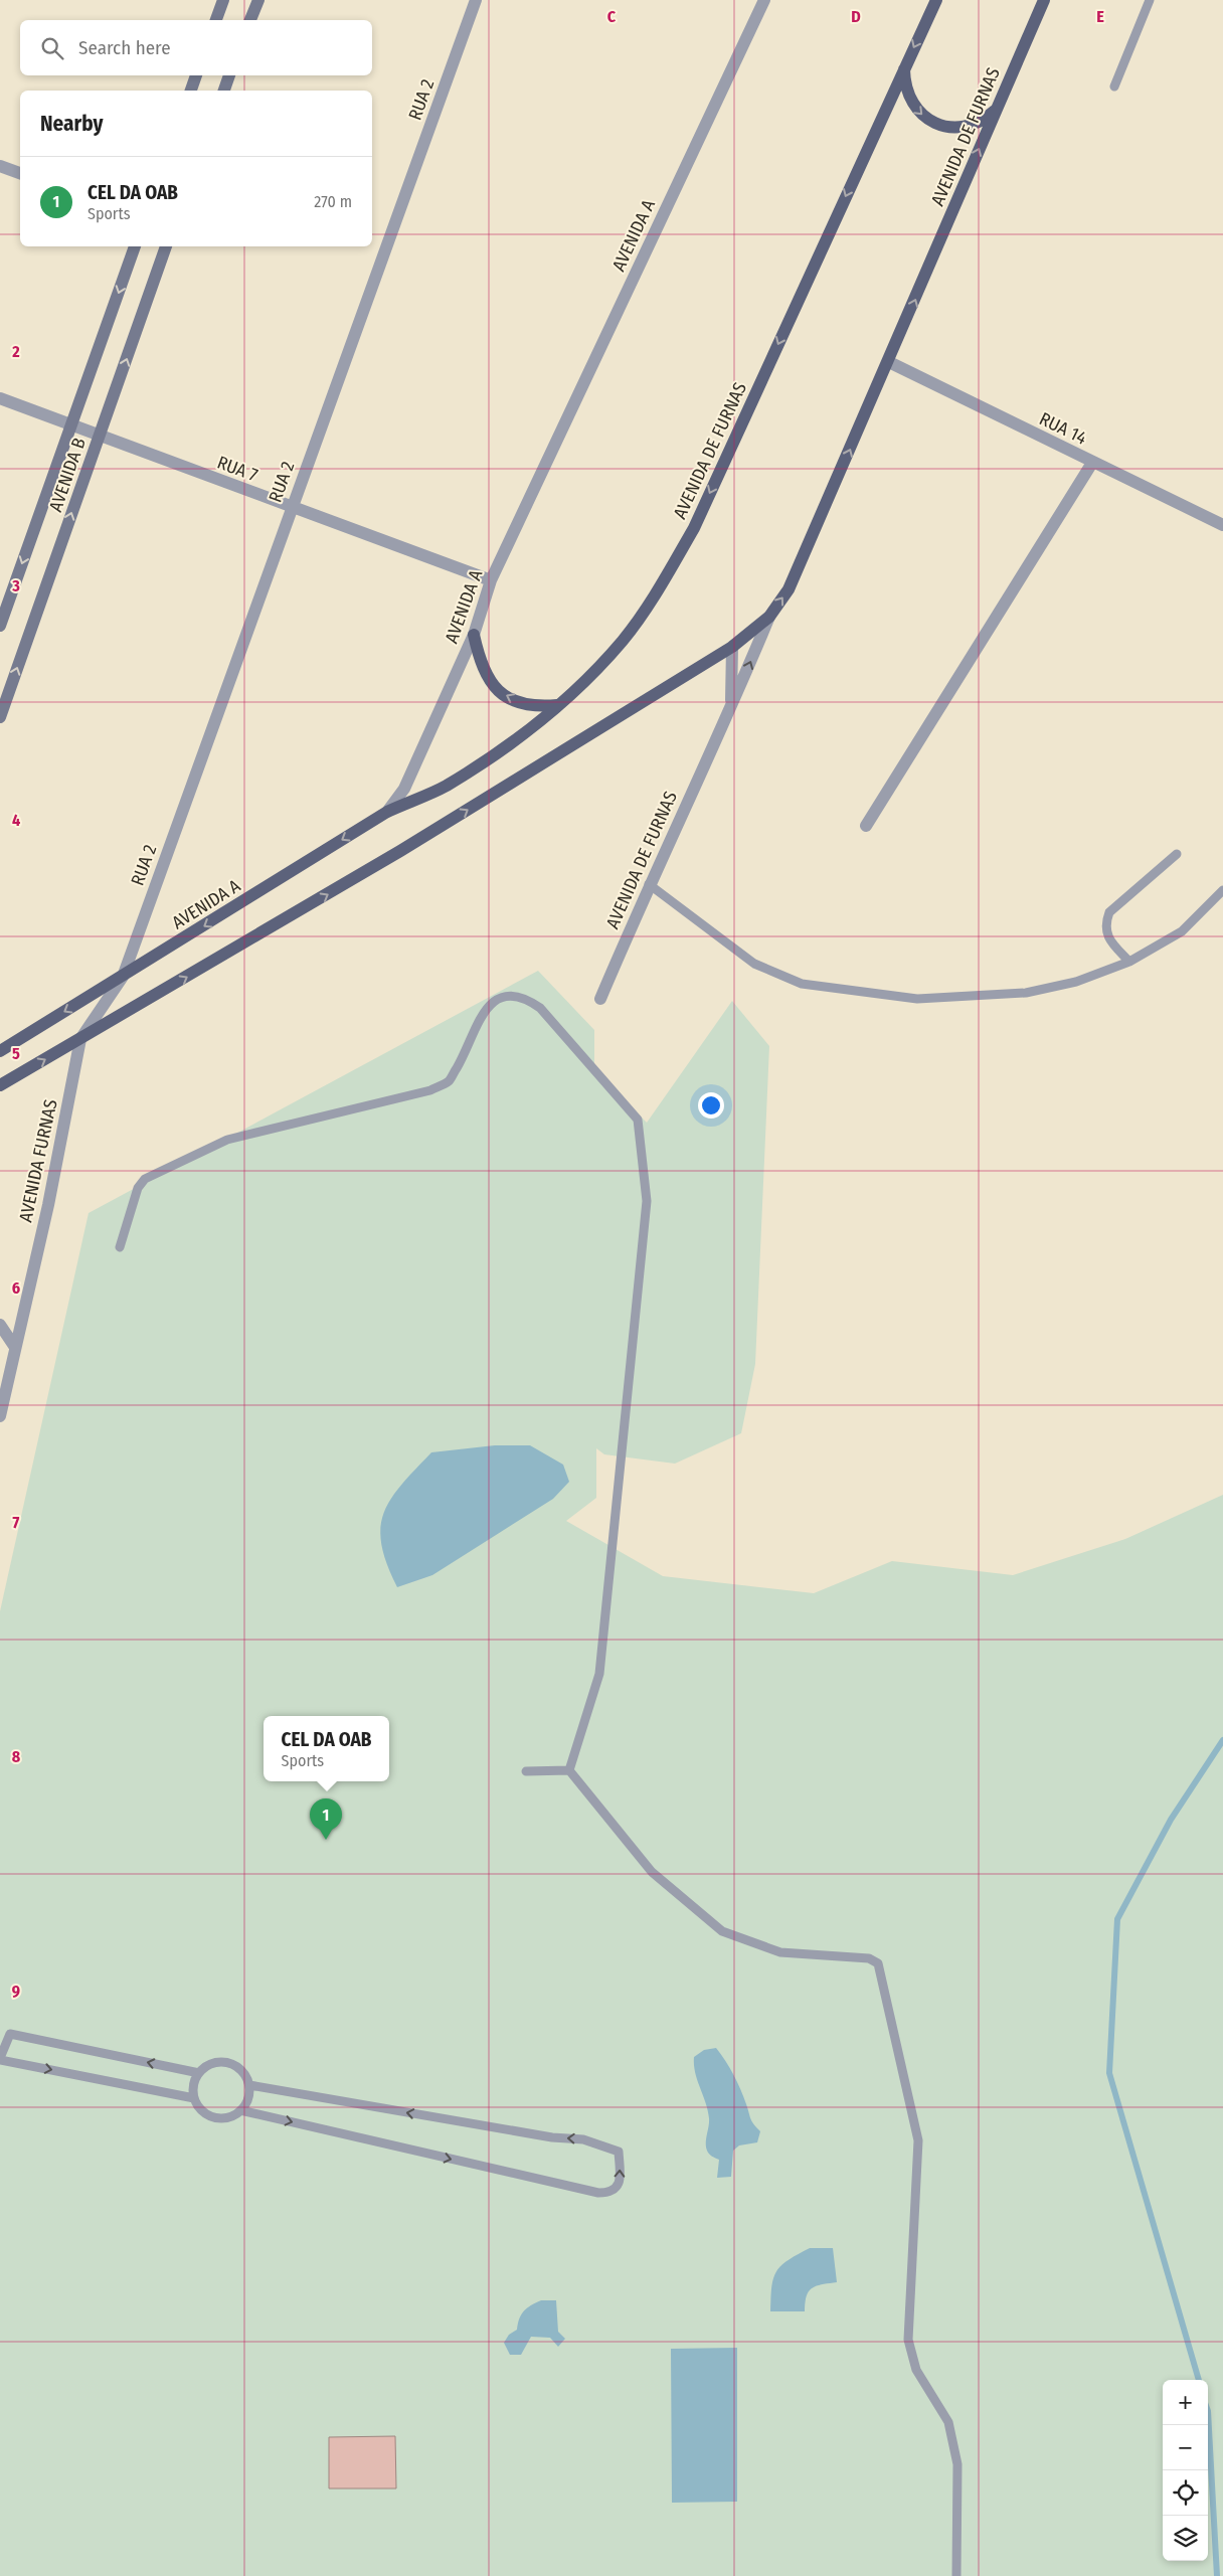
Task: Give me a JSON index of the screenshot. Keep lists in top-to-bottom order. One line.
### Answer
{"streets":{"main road":["AVENIDA DE FURNAS","AVENIDA A"],"street":["RUA 2","RUA 14","RUA 7","AVENIDA B","AVENIDA FURNAS"]},"crossings":[["RUA 2","AVENIDA A"],["RUA 2","RUA 7"],["RUA 2","AVENIDA FURNAS"],["AVENIDA DE FURNAS","AVENIDA A"],["AVENIDA DE FURNAS","RUA 14"],["AVENIDA DE FURNAS","AVENIDA FURNAS"],["AVENIDA A","RUA 7"],["AVENIDA A","AVENIDA FURNAS"],["RUA 7","AVENIDA B"]],"page":{"search":"Search here","heading":"Nearby","list":[{"mark":"1","name":"CEL DA OAB","note":"Sports","value":"270 m"}],"popup":["CEL DA OAB","Sports"],"pins":"1","map_buttons":["+","−"]},"grid":{"columns":["C","D","E"],"rows":["2","3","4","5","6","7","8","9"]}}
